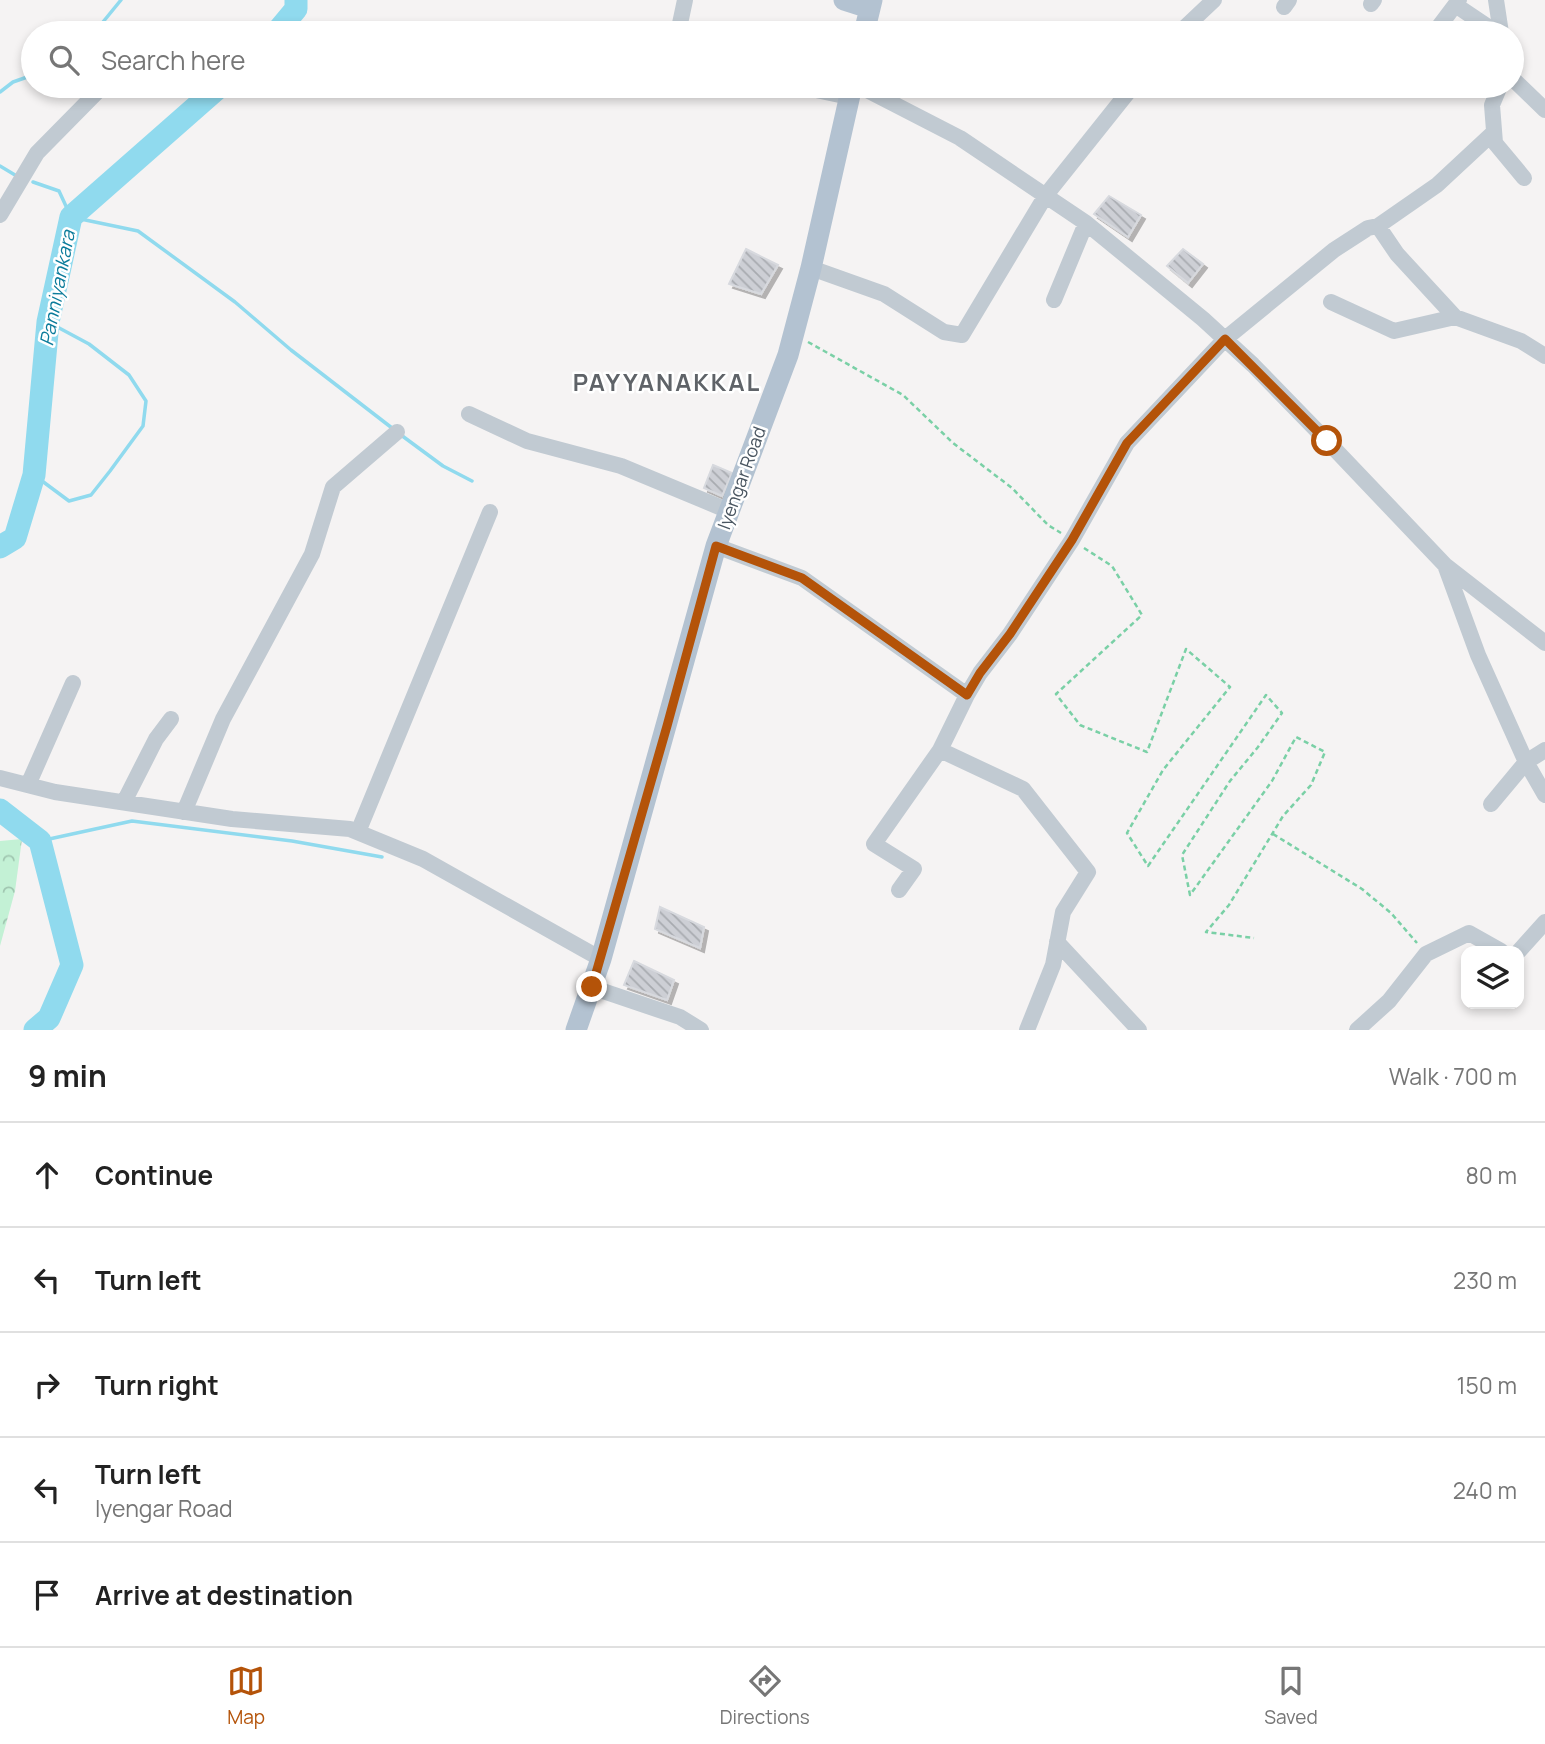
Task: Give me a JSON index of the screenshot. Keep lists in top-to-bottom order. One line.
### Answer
{"streets":{"main road":["Iyengar Road"]},"districts":["PAYYANAKKAL"],"water":["Panniyankara"],"page":{"search":"Search here","heading":["9 min","Walk · 700 m"],"list":[["Continue","80 m"],["Turn left","230 m"],["Turn right","150 m"],["Turn left","Iyengar Road","240 m"],"Arrive at destination"],"nav":["Map","Directions","Saved"]}}
